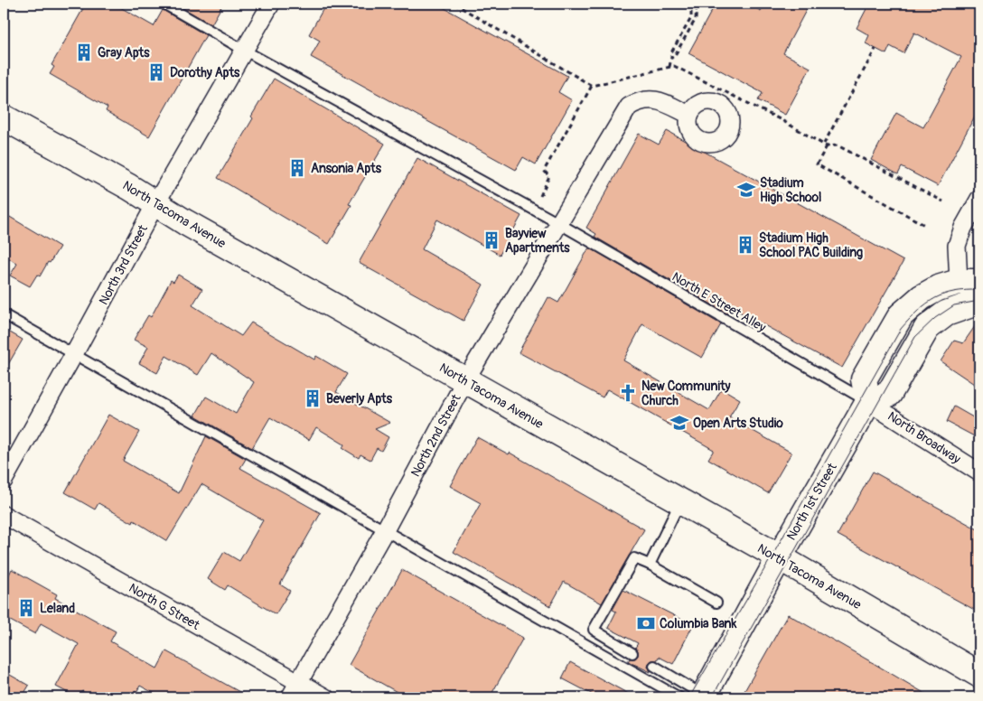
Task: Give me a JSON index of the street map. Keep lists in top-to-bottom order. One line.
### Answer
{"streets":{"street":["North Tacoma Avenue","North 3rd Street","North 2nd Street","North Broadway","North 1st Street","North G Street"],"lane":["North E Street Alley"]},"crossings":[["North Tacoma Avenue","North 3rd Street"],["North Tacoma Avenue","North 2nd Street"],["North Tacoma Avenue","North 1st Street"],["North 3rd Street","North E Street Alley"],["North E Street Alley","North 2nd Street"],["North E Street Alley","North Broadway"],["North E Street Alley","North 1st Street"],["North 2nd Street","North G Street"],["North Broadway","North 1st Street"]],"places":{"building":["Gray Apts","Dorothy Apts","Ansonia Apts","Bayview Apartments","Stadium High School PAC Building","Beverly Apts","Leland"],"school or university":["Stadium High School","Open Arts Studio"],"church":["New Community Church"],"bank":["Columbia Bank"]}}
